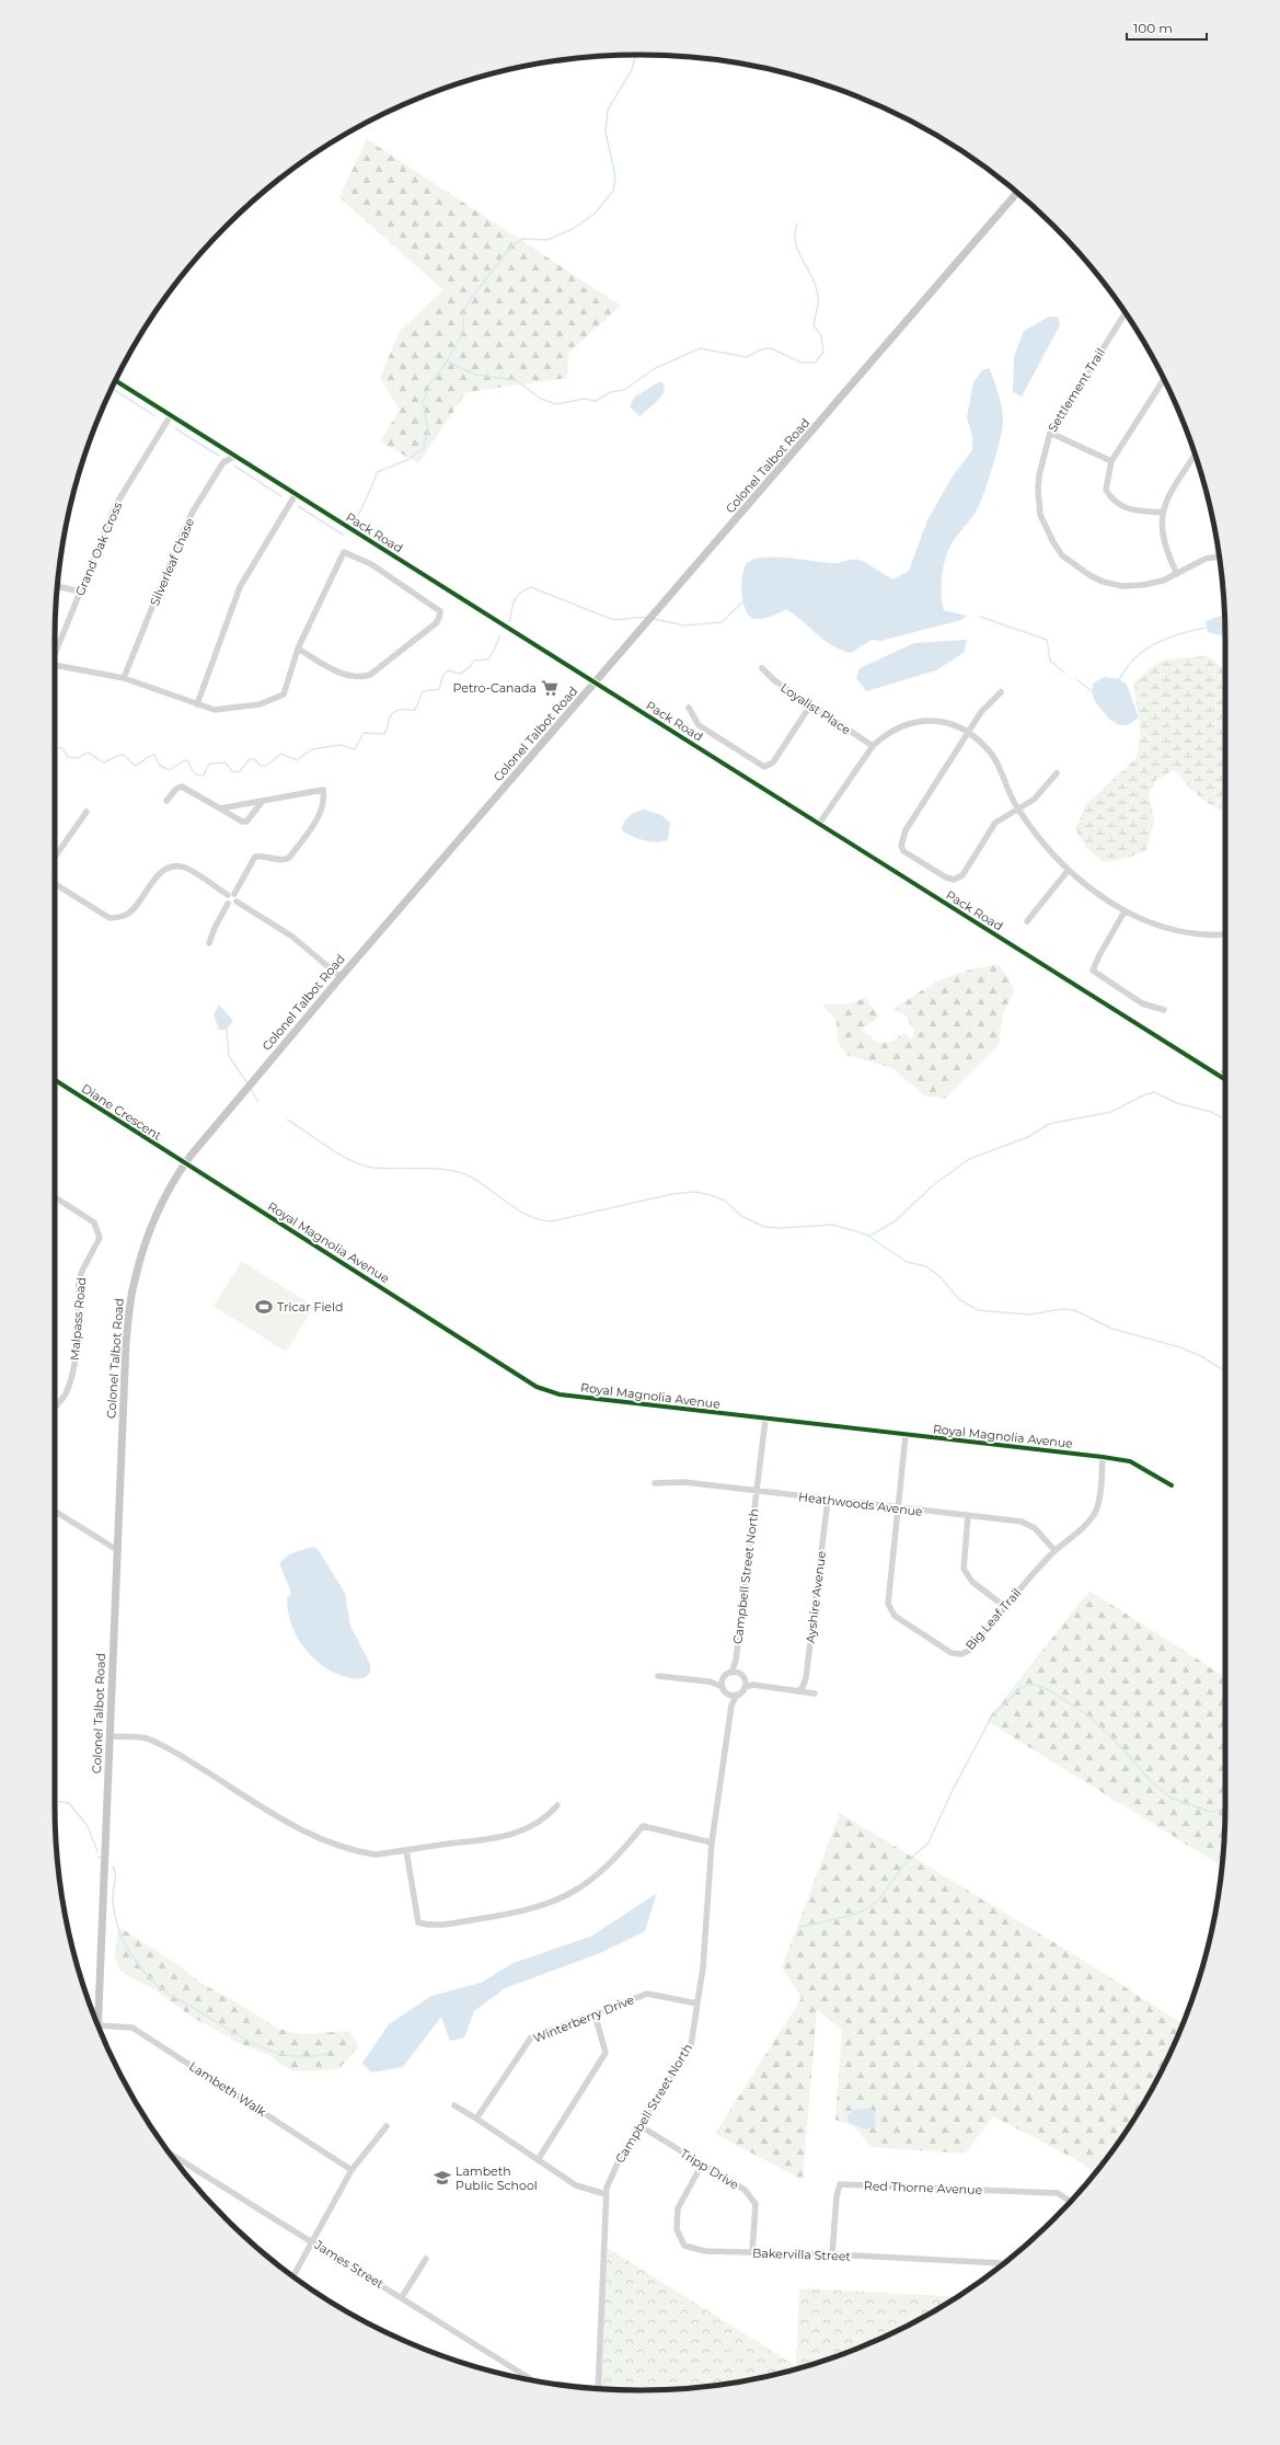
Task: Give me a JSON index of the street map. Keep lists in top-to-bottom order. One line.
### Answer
{"streets":{"main road":["Colonel Talbot Road"],"street":["Settlement Trail","Pack Road","Grand Oak Cross","Silverleaf Chase","Loyalist Place","Diane Crescent","Royal Magnolia Avenue","Malpass Road","Heathwoods Avenue","Campbell Street North","Ayshire Avenue","Big Leaf Trail","Winterberry Drive","Lambeth Walk","Tripp Drive","Red Thorne Avenue","Bakervilla Street","James Street"]},"crossings":[["Colonel Talbot Road","Pack Road"],["Colonel Talbot Road","Diane Crescent"],["Colonel Talbot Road","Royal Magnolia Avenue"],["Pack Road","Grand Oak Cross"],["Pack Road","Silverleaf Chase"],["Diane Crescent","Royal Magnolia Avenue"],["Royal Magnolia Avenue","Campbell Street North"],["Royal Magnolia Avenue","Big Leaf Trail"],["Heathwoods Avenue","Campbell Street North"],["Heathwoods Avenue","Ayshire Avenue"],["Heathwoods Avenue","Big Leaf Trail"],["Campbell Street North","Winterberry Drive"],["Campbell Street North","Tripp Drive"],["Tripp Drive","Bakervilla Street"],["Red Thorne Avenue","Bakervilla Street"]],"places":{"supermarket":["Petro-Canada"],"sports":["Tricar Field"],"school or university":["Lambeth Public School"]},"scale_bar":"100 m"}
